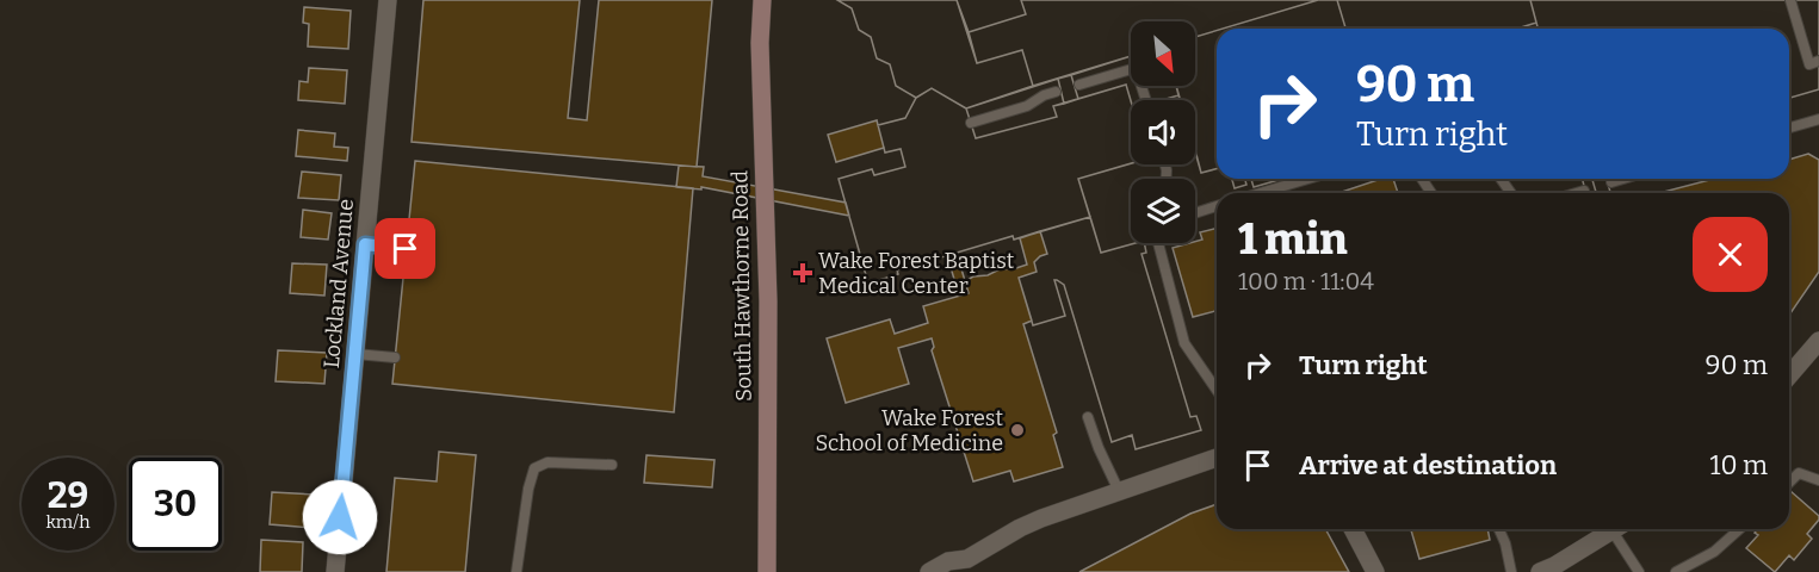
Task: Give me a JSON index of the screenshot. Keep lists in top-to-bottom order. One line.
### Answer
{"streets":{"main road":["South Hawthorne Road"],"street":["Lockland Avenue"]},"places":{"health":["Wake Forest Baptist Medical Center"],"other":["Wake Forest School of Medicine"]},"north":"bottom right","page":{"turn":["90 m","Turn right"],"heading":["1 min","100 m · 11:04"],"list":[{"name":"Turn right","value":"90 m"},{"name":"Arrive at destination","value":"10 m"}],"speed":"29 km/h","limit":"30"}}
